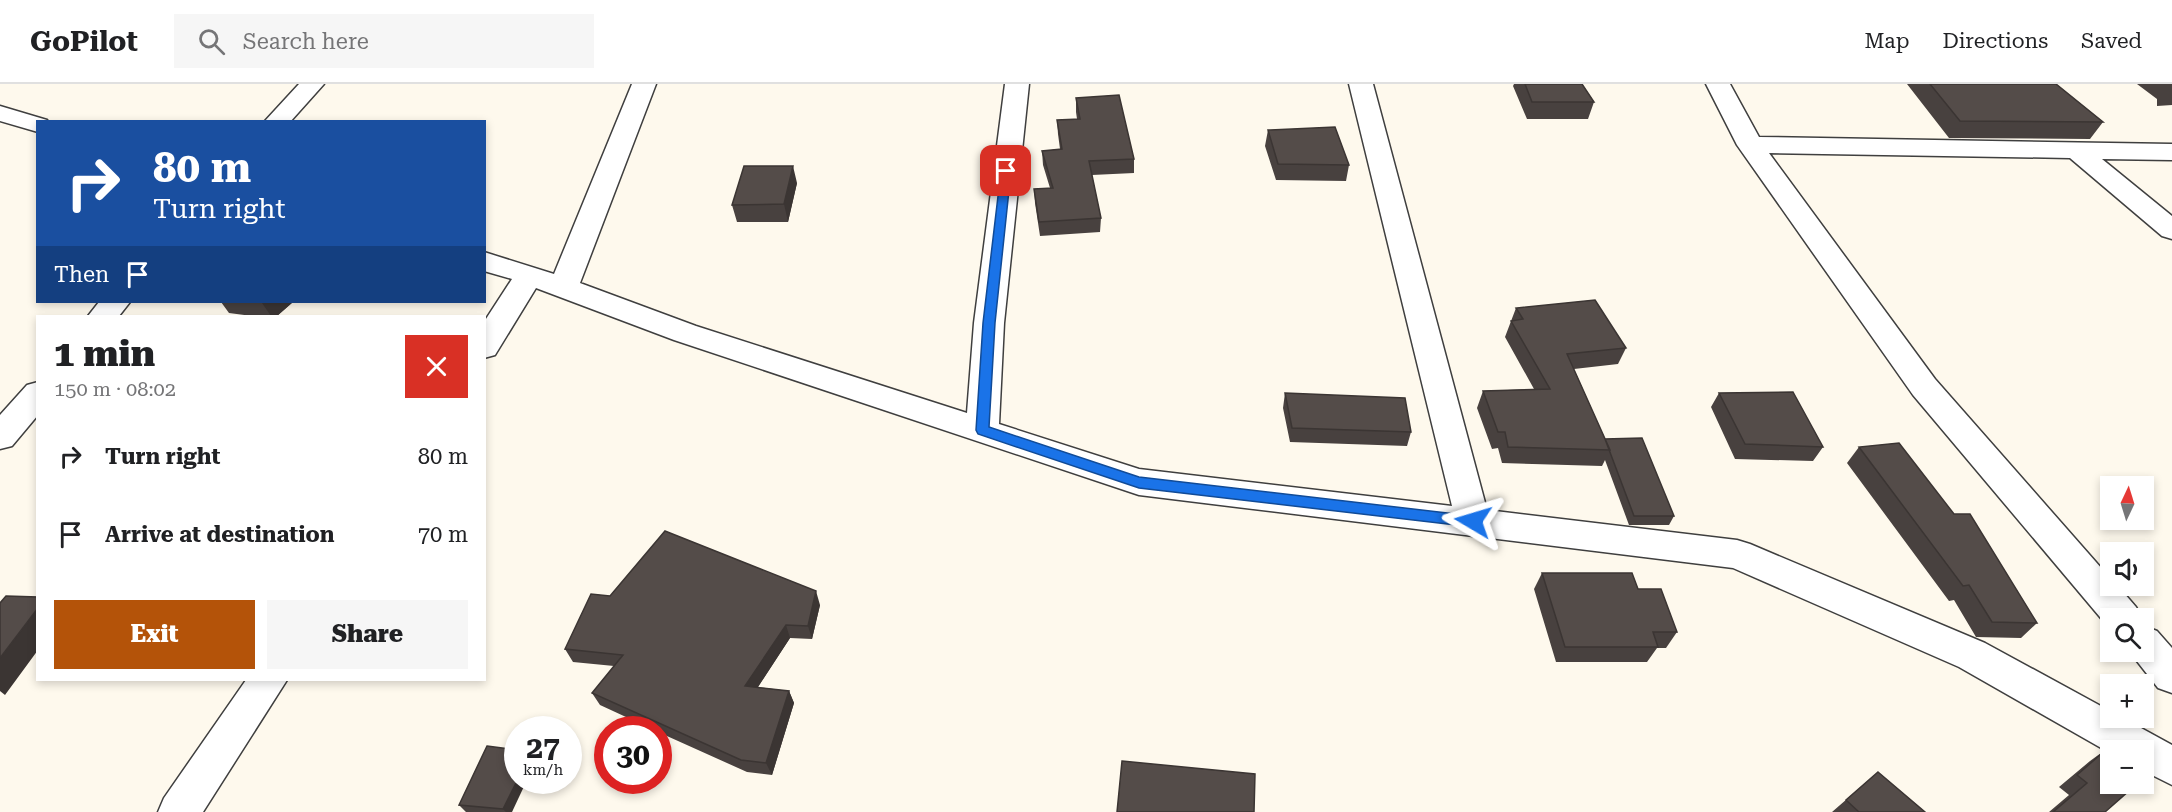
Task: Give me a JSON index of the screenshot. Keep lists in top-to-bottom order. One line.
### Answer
{"north":"top","page":{"header":"GoPilot","search":"Search here","nav":["Map","Directions","Saved"],"turn":["80 m","Turn right"],"then":"Then","heading":["1 min","150 m · 08:02"],"list":[{"name":"Turn right","value":"80 m"},{"name":"Arrive at destination","value":"70 m"}],"map_buttons":["+","−"],"buttons":["Exit","Share"],"speed":"27 km/h","limit":"30"}}
